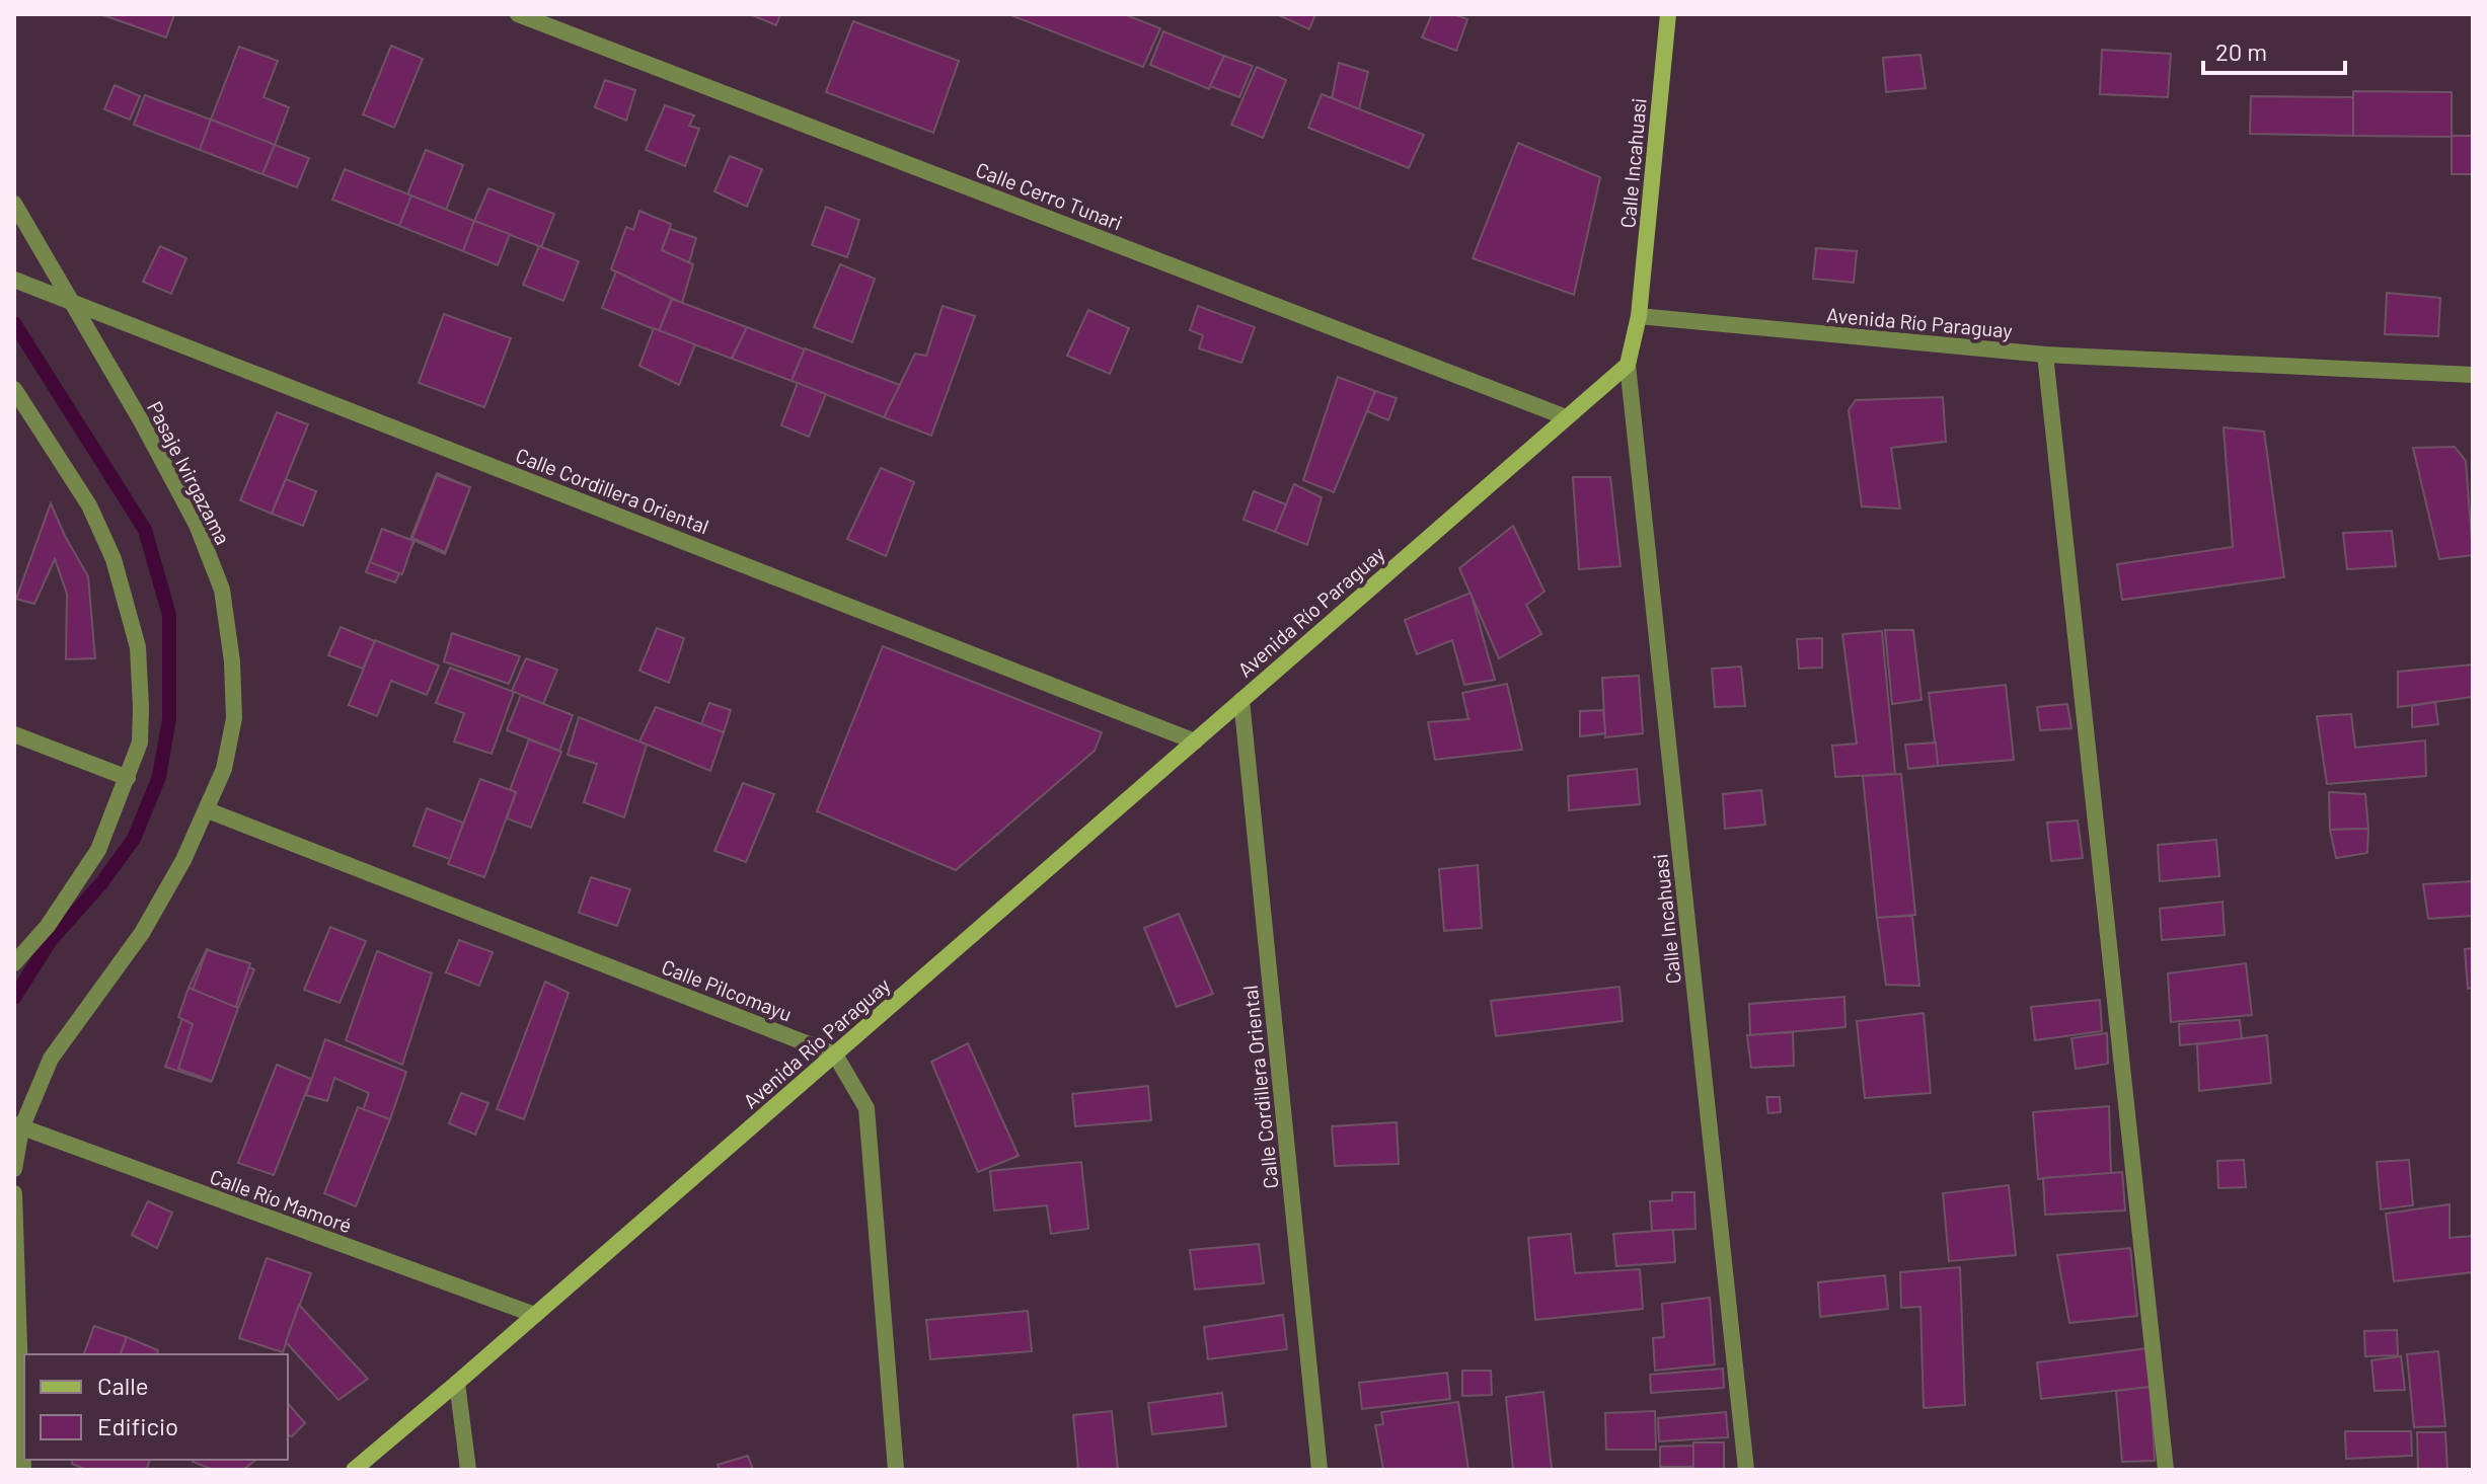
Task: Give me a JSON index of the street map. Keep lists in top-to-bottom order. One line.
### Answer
{"streets":{"main road":["Calle Incahuasi","Avenida Río Paraguay"],"street":["Calle Cerro Tunari","Pasaje Ivirgazama","Calle Cordillera Oriental","Calle Pilcomayu","Calle Río Mamoré"]},"crossings":[["Calle Incahuasi","Avenida Río Paraguay"],["Calle Cerro Tunari","Avenida Río Paraguay"],["Avenida Río Paraguay","Calle Cordillera Oriental"],["Avenida Río Paraguay","Calle Pilcomayu"],["Avenida Río Paraguay","Calle Río Mamoré"],["Pasaje Ivirgazama","Calle Cordillera Oriental"],["Pasaje Ivirgazama","Calle Pilcomayu"],["Pasaje Ivirgazama","Calle Río Mamoré"]],"legend":["Calle","Edificio"],"scale_bar":"20 m"}
